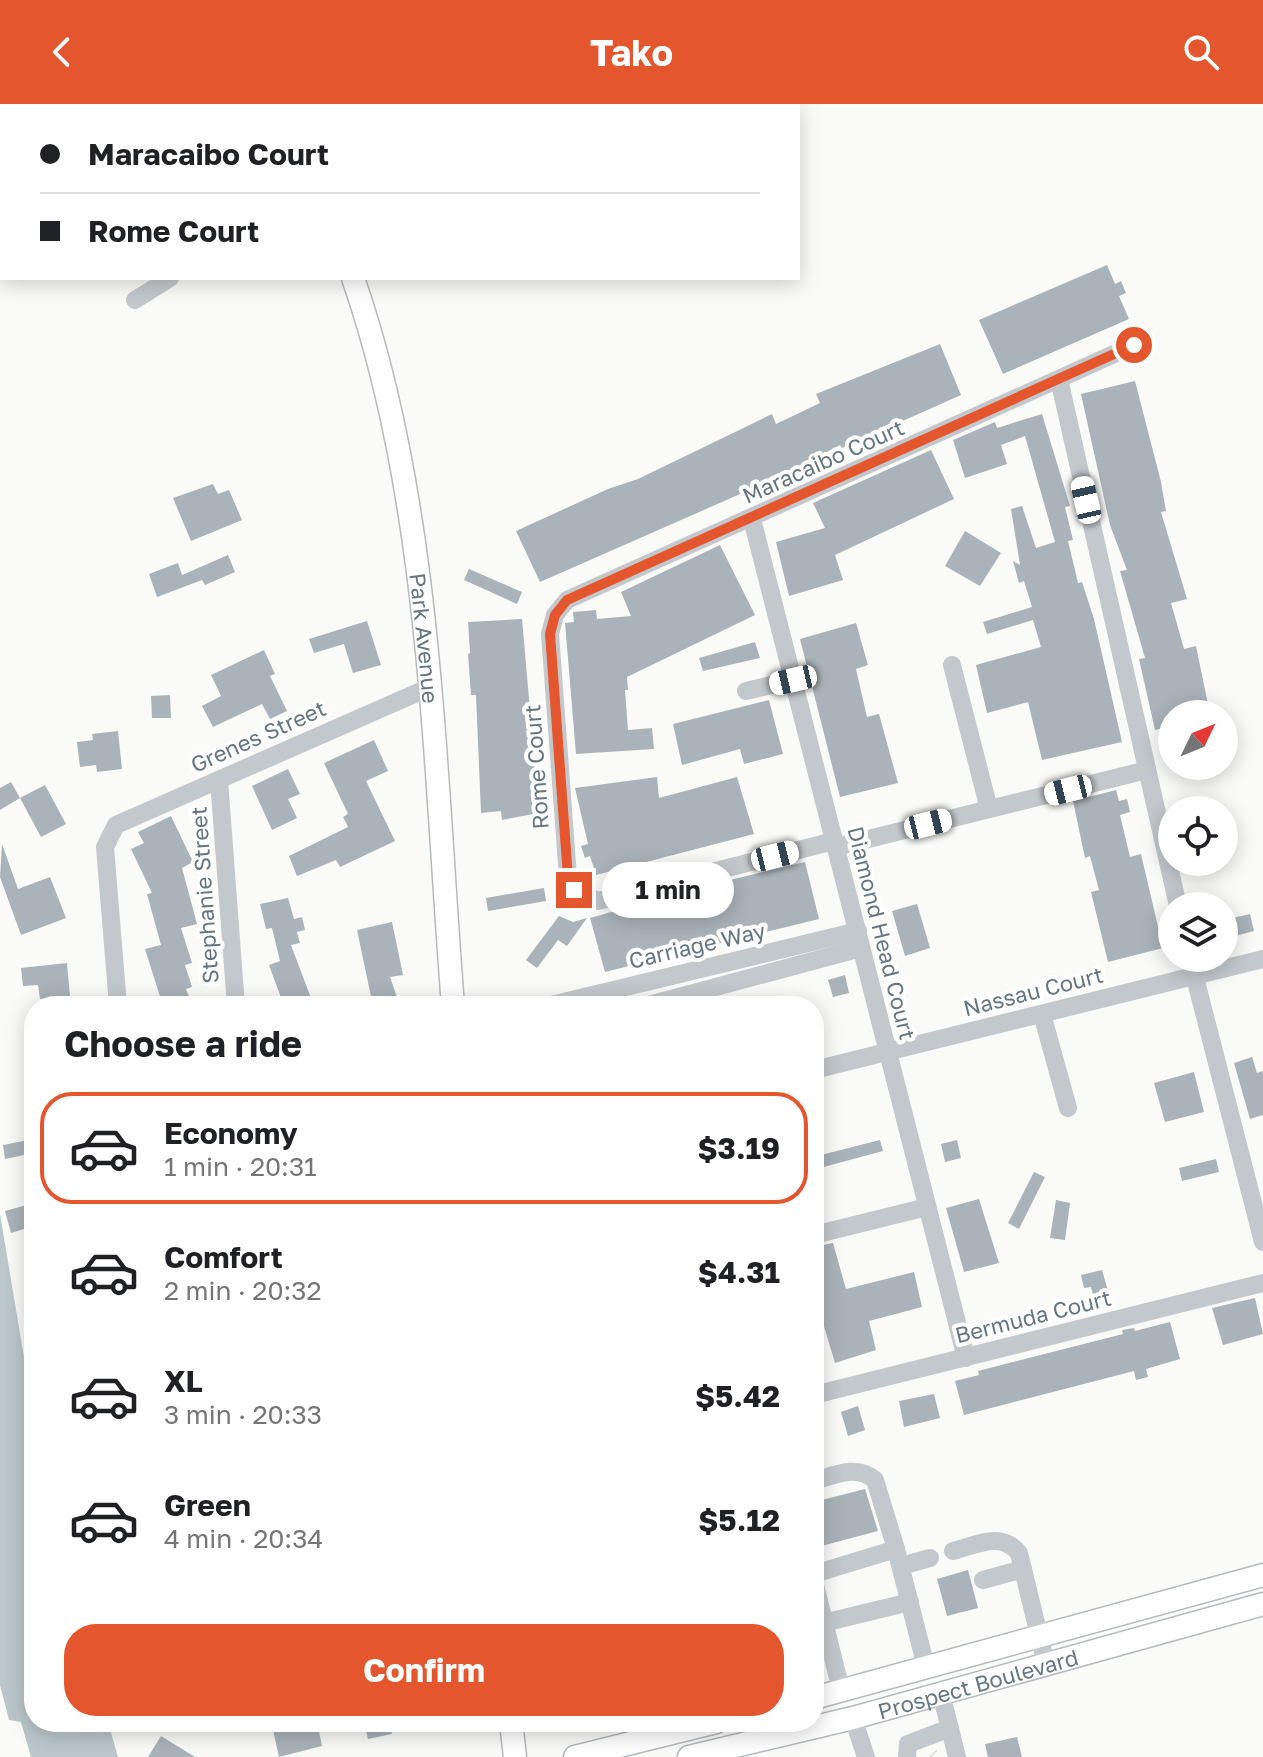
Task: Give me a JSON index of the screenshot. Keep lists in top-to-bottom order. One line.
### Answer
{"streets":{"main road":["Park Avenue","Prospect Boulevard"],"street":["Maracaibo Court","Grenes Street","Rome Court","Stephanie Street","Diamond Head Court","Carriage Way","Nassau Court","Bermuda Court"]},"crossings":[["Maracaibo Court","Rome Court"],["Maracaibo Court","Diamond Head Court"],["Park Avenue","Grenes Street"],["Grenes Street","Stephanie Street"],["Rome Court","Diamond Head Court"],["Diamond Head Court","Carriage Way"],["Diamond Head Court","Nassau Court"],["Diamond Head Court","Bermuda Court"]],"north":"top right","page":{"header":"Tako","banner":["Maracaibo Court","Rome Court"],"bubble":"1 min","heading":"Choose a ride","list":[{"name":"Economy","note":"1 min · 20:31","value":"$3.19"},{"name":"Comfort","note":"2 min · 20:32","value":"$4.31"},{"name":"XL","note":"3 min · 20:33","value":"$5.42"},{"name":"Green","note":"4 min · 20:34","value":"$5.12"}],"buttons":"Confirm"}}
